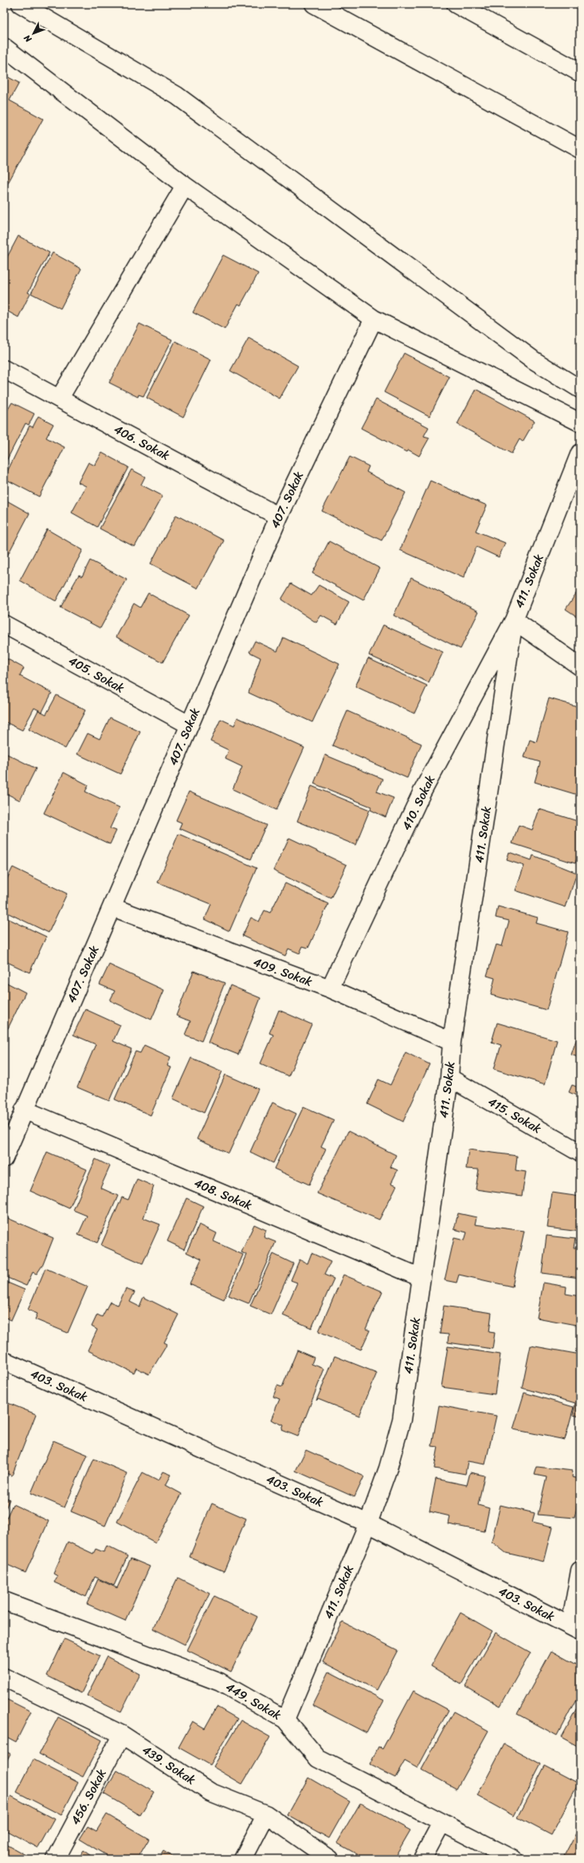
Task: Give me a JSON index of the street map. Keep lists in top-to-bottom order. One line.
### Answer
{"streets":{"main road":["406. Sokak","407. Sokak","411. Sokak","405. Sokak","410. Sokak","409. Sokak","415. Sokak","408. Sokak","403. Sokak","449. Sokak","439. Sokak","456. Sokak"]},"crossings":[["406. Sokak","407. Sokak"],["407. Sokak","405. Sokak"],["407. Sokak","409. Sokak"],["407. Sokak","408. Sokak"],["411. Sokak","410. Sokak"],["411. Sokak","409. Sokak"],["411. Sokak","415. Sokak"],["411. Sokak","408. Sokak"],["411. Sokak","403. Sokak"],["411. Sokak","449. Sokak"],["410. Sokak","409. Sokak"],["439. Sokak","456. Sokak"]],"north":"bottom left"}
